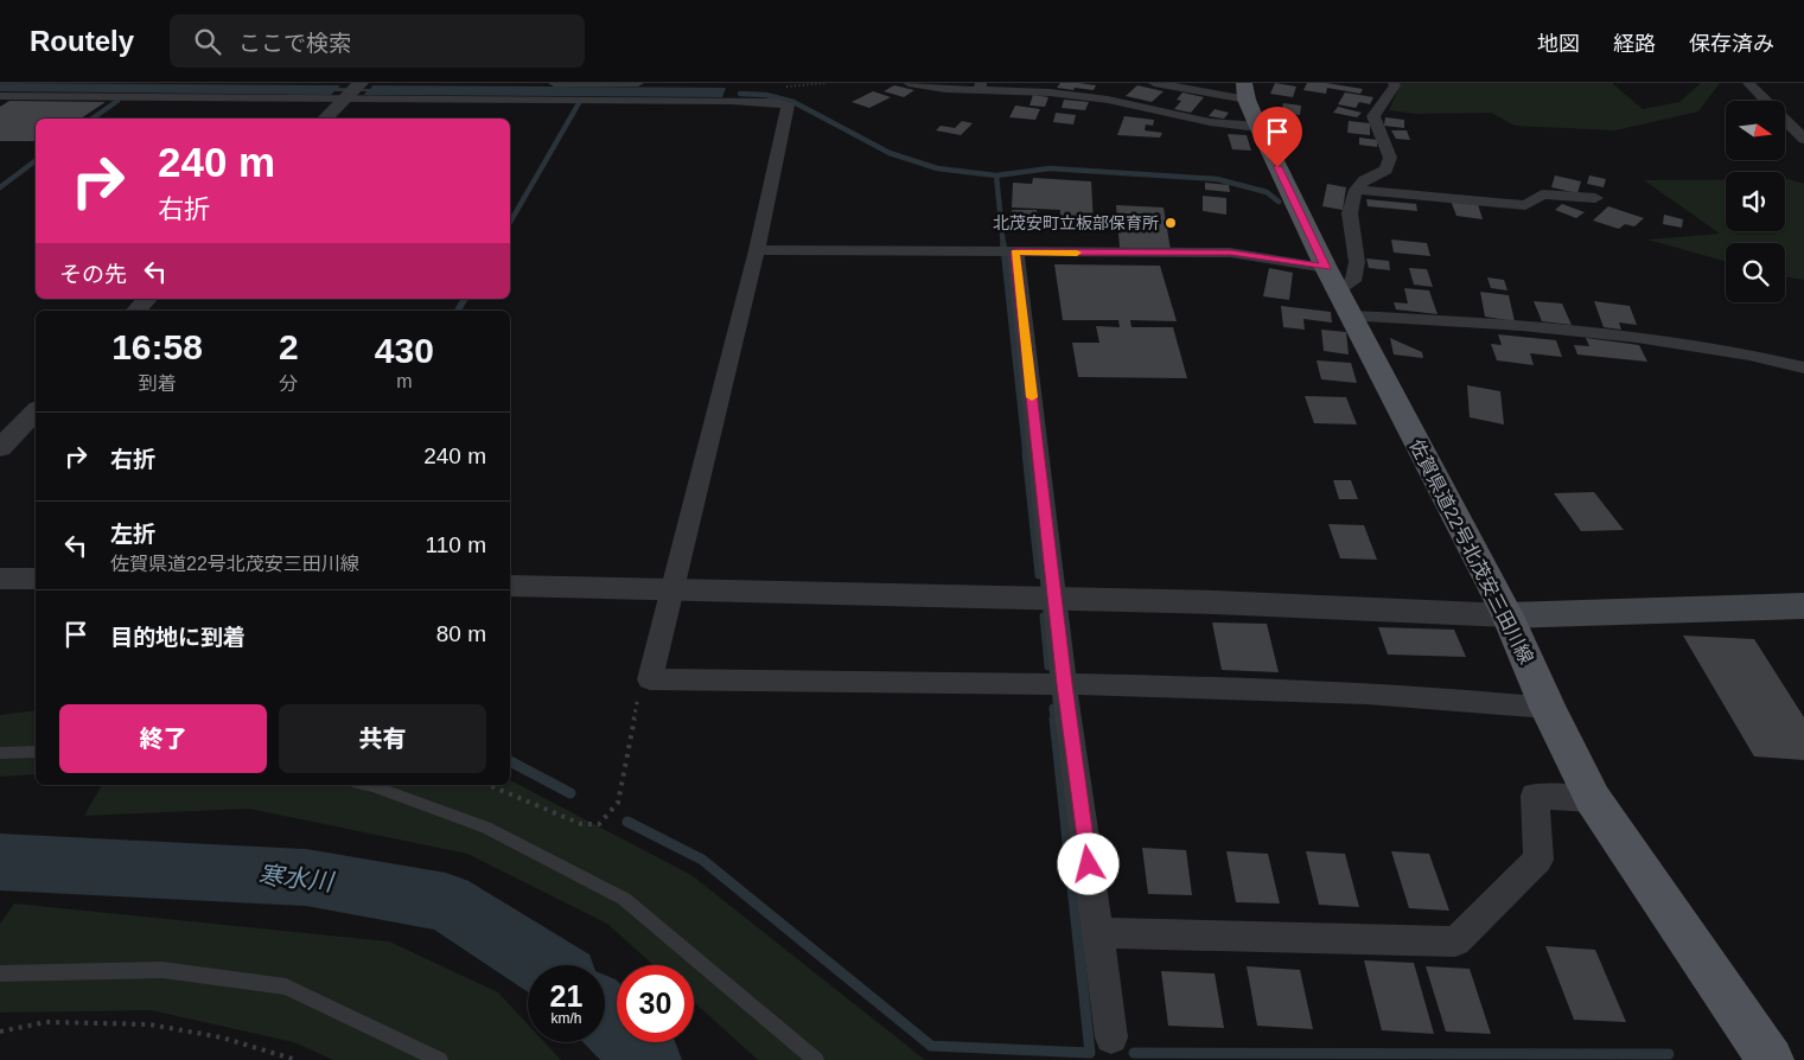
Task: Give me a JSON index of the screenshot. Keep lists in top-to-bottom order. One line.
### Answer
{"streets":{"main road":["佐賀県道22号北茂安三田川線"]},"water":["寒水川"],"places":["北茂安町立板部保育所"],"north":"right","page":{"header":"Routely","search":"ここで検索","nav":["地図","経路","保存済み"],"turn":["240 m","右折"],"then":"その先","eta":["16:58","到着","2","分","430","m"],"list":[{"name":"右折","value":"240 m"},{"name":"左折","note":"佐賀県道22号北茂安三田川線","value":"110 m"},{"name":"目的地に到着","value":"80 m"}],"buttons":["終了","共有"],"speed":"21 km/h","limit":"30"}}
